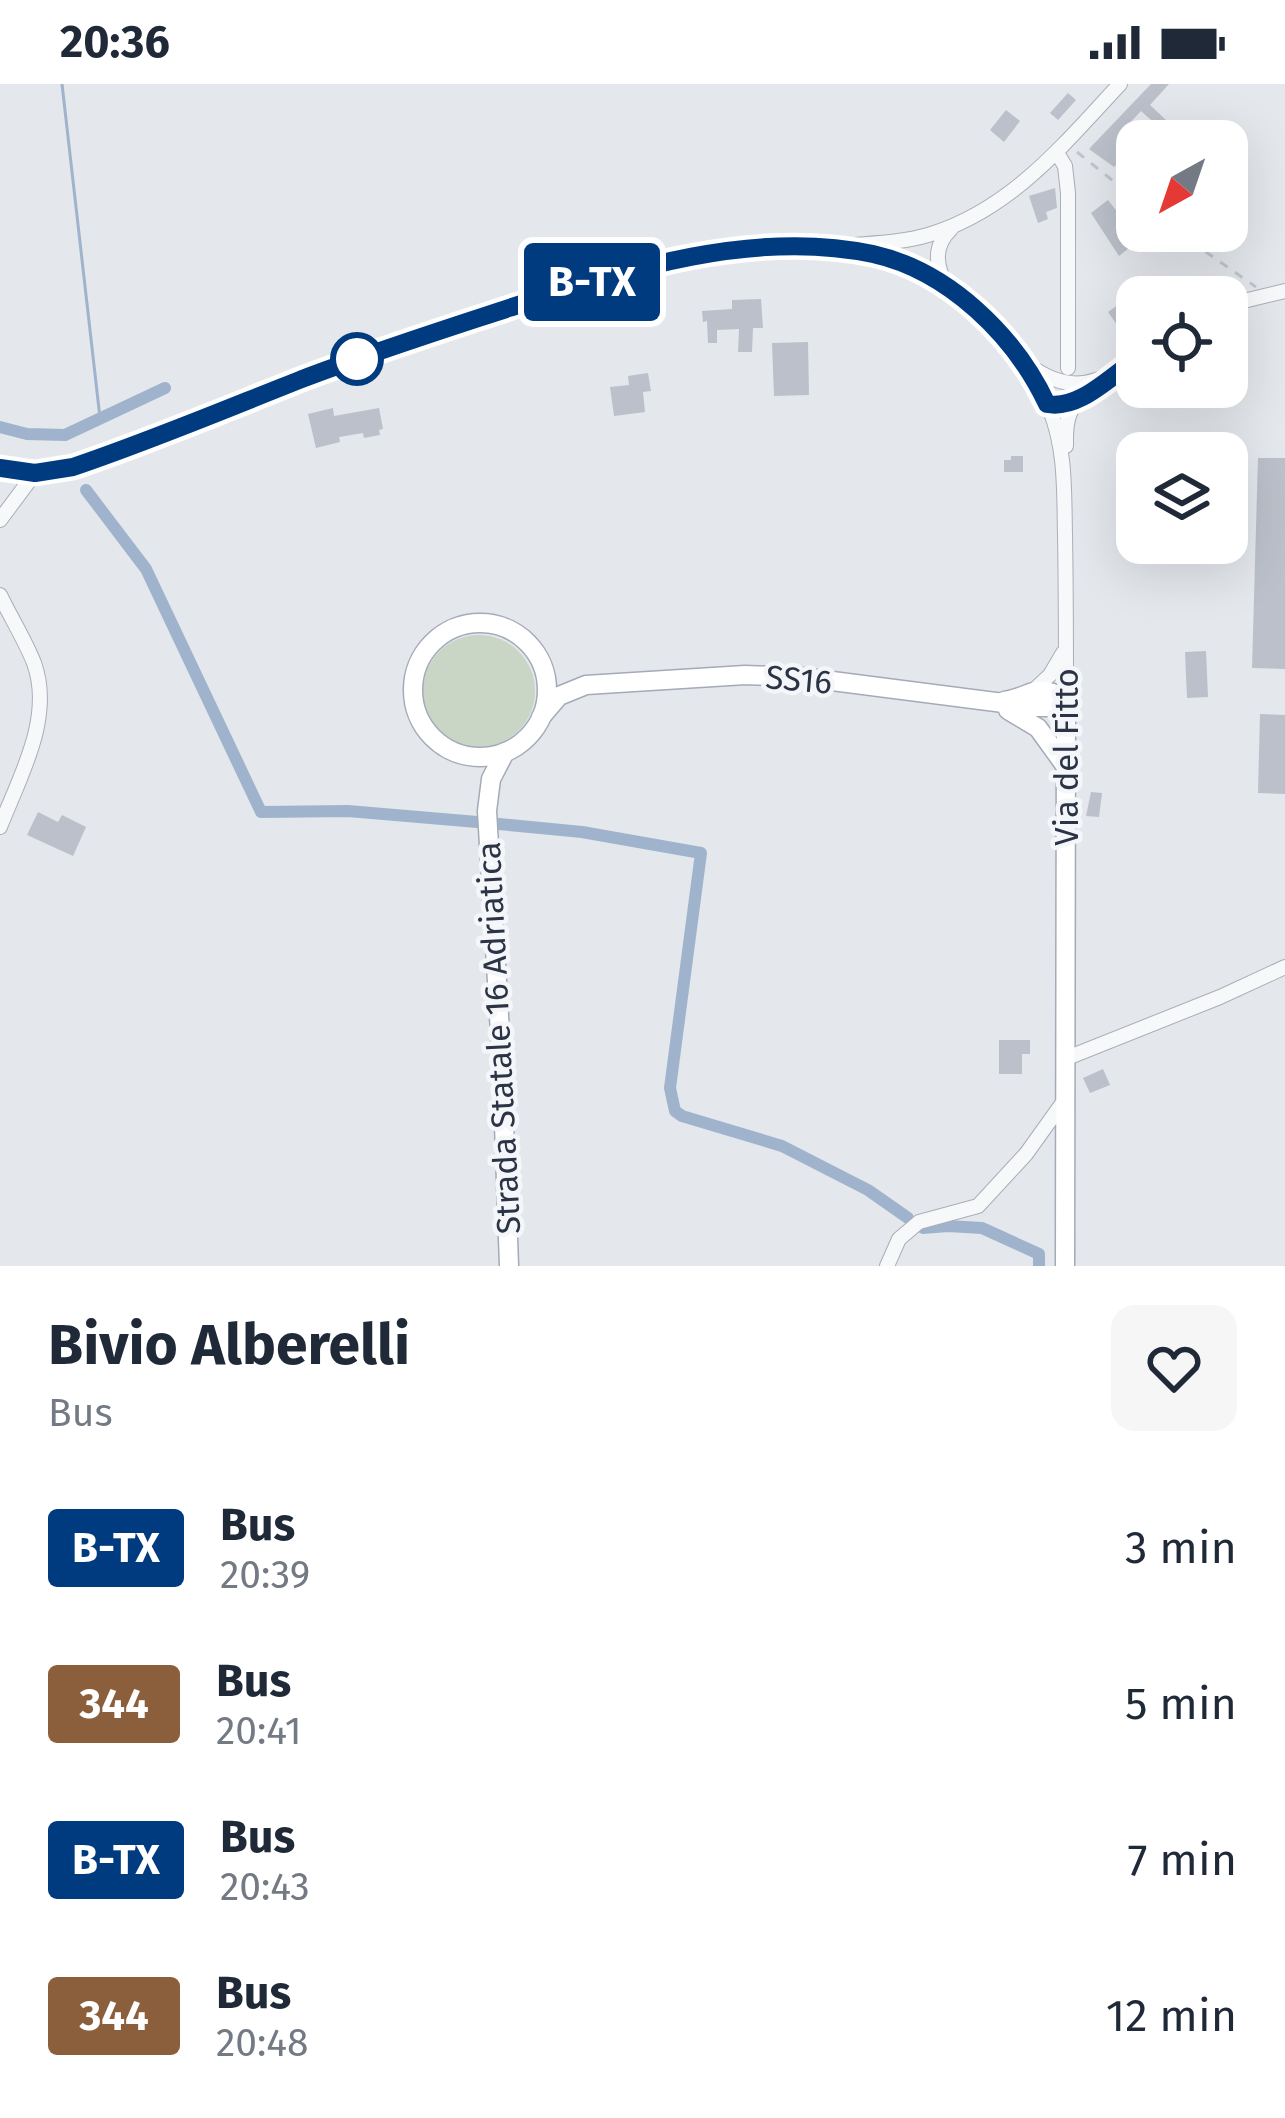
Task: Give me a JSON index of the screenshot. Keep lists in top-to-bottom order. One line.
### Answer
{"streets":{"main road":["SS16","Via del Fitto","Strada Statale 16 Adriatica"]},"crossings":[["SS16","Via del Fitto"],["SS16","Strada Statale 16 Adriatica"]],"lines":["bus line B-TX"],"north":"bottom left","page":{"status":"20:36","on_map":"B-TX","heading":["Bivio Alberelli","Bus"],"list":[{"mark":"B-TX","name":"Bus","note":"20:39","value":"3 min"},{"mark":"344","name":"Bus","note":"20:41","value":"5 min"},{"mark":"B-TX","name":"Bus","note":"20:43","value":"7 min"},{"mark":"344","name":"Bus","note":"20:48","value":"12 min"}]}}
